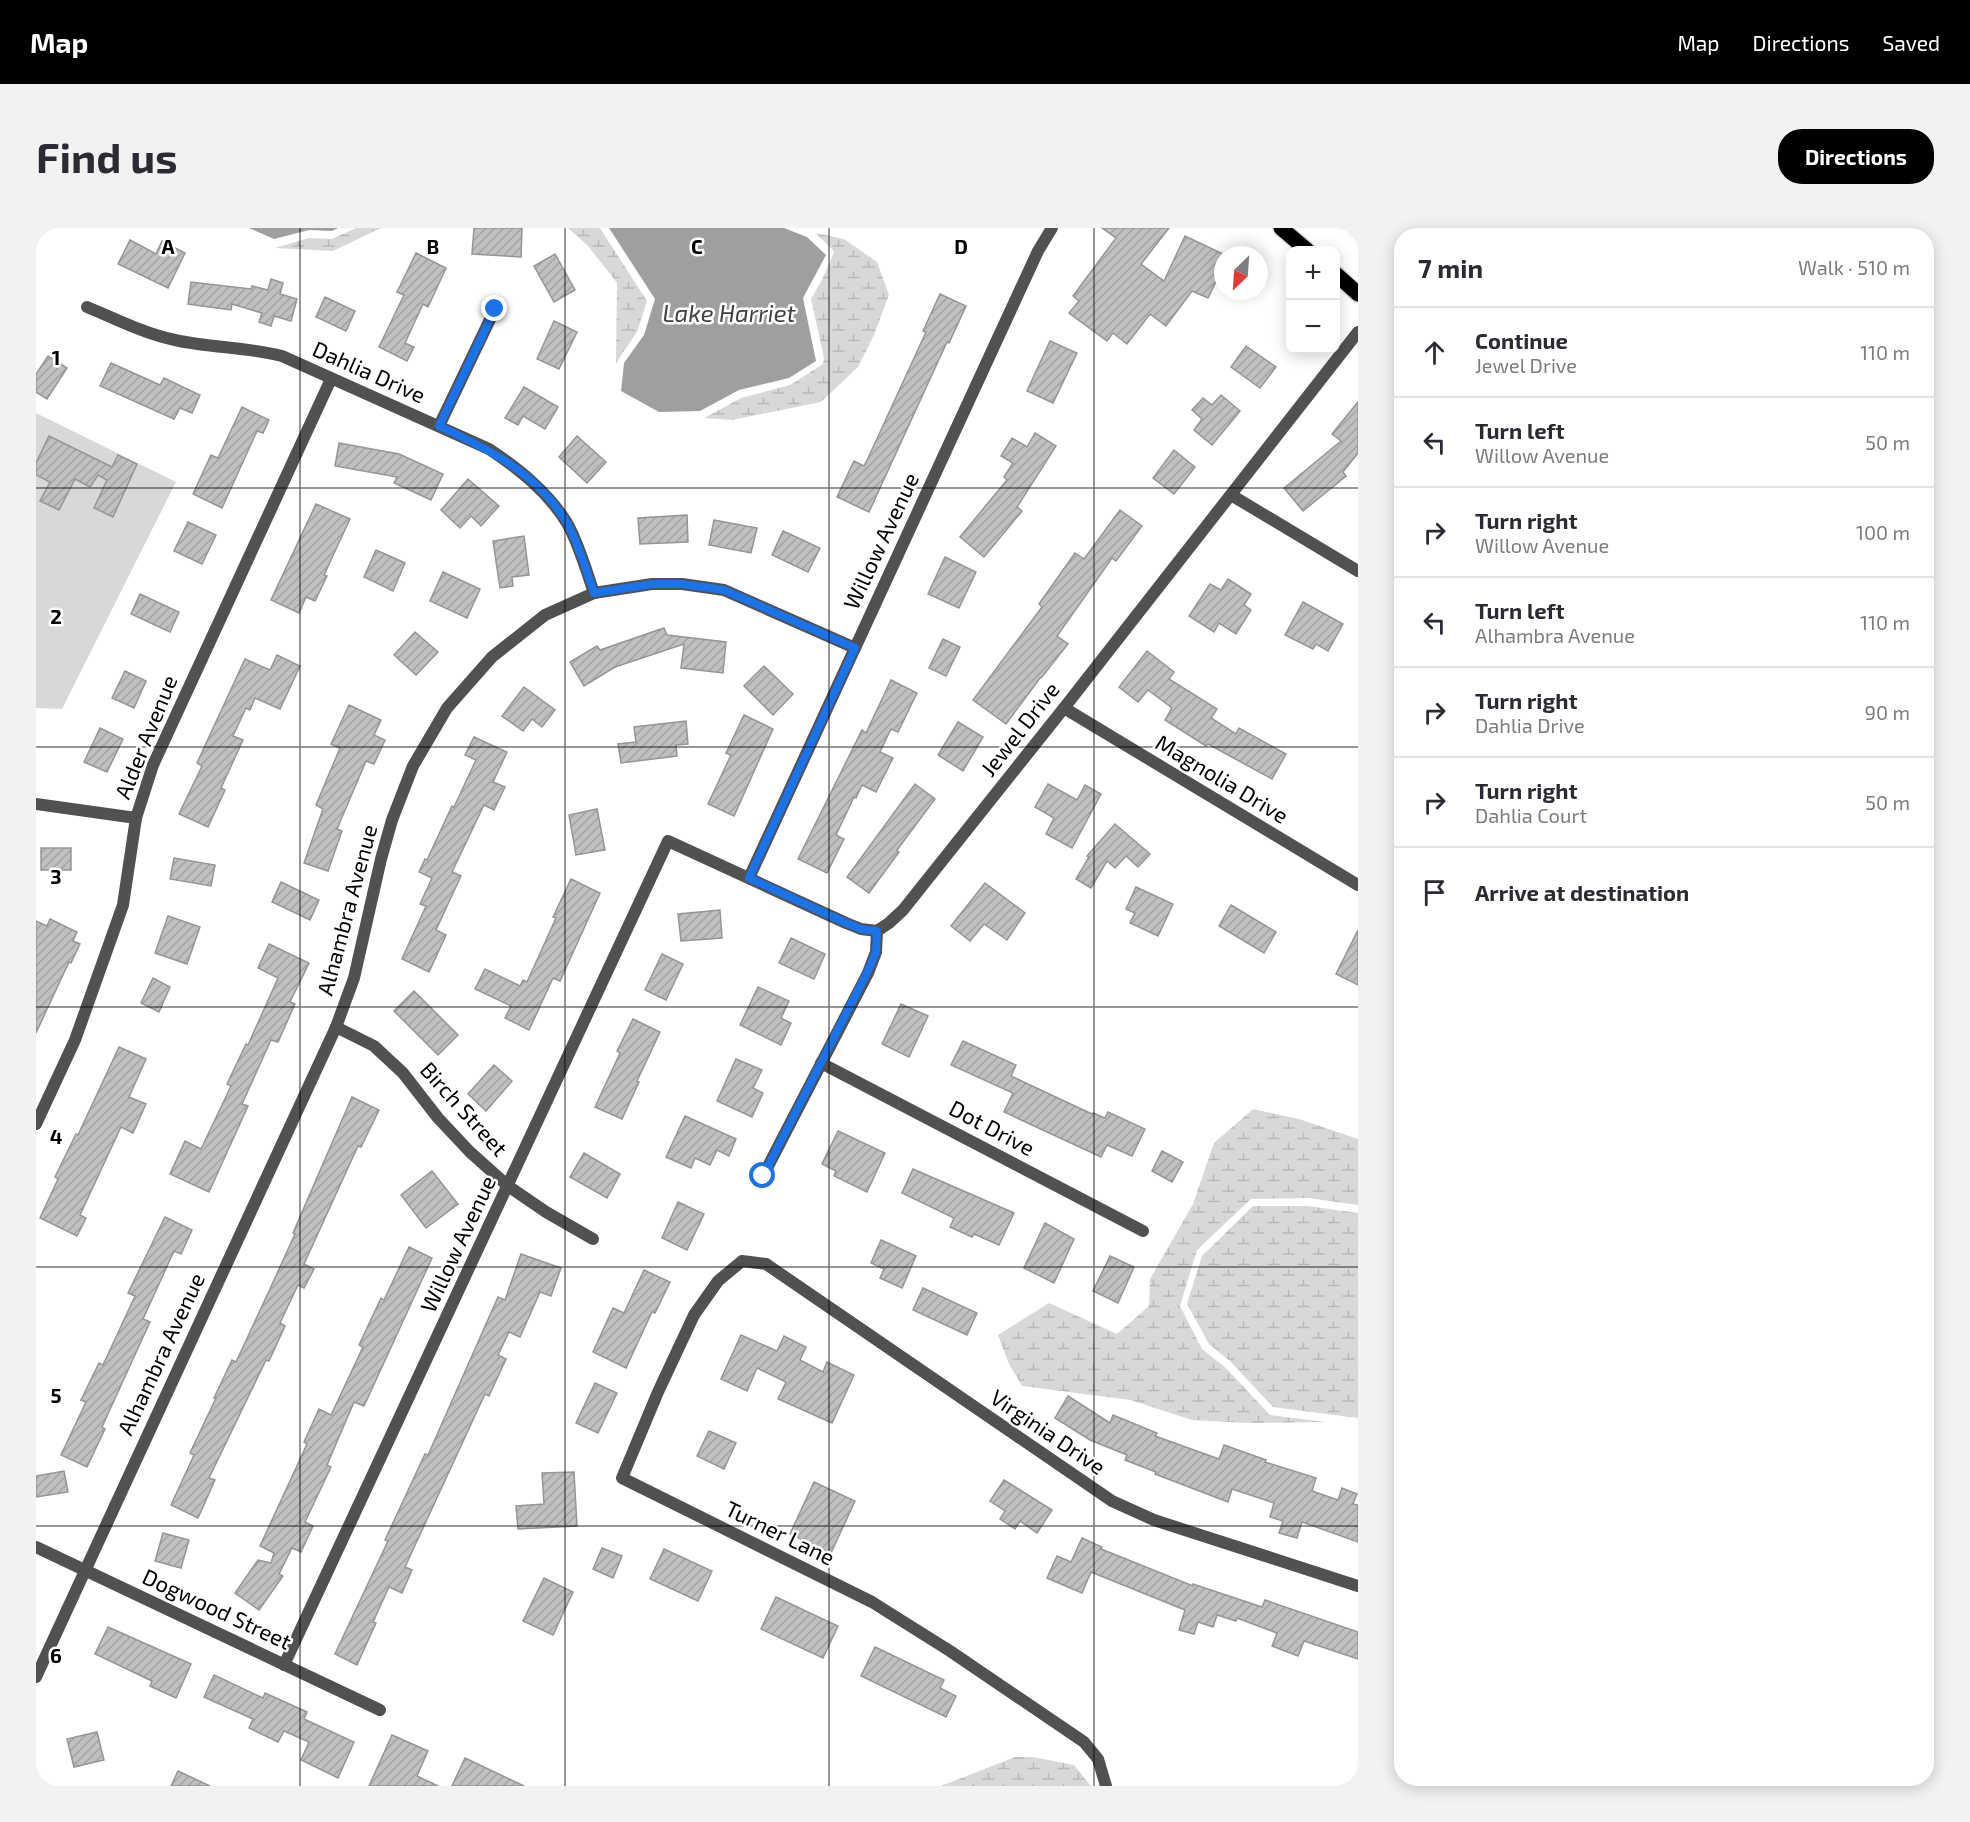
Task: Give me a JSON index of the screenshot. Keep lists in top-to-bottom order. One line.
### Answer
{"streets":{"street":["Dahlia Drive","Willow Avenue","Jewel Drive","Alder Avenue","Magnolia Drive","Alhambra Avenue","Birch Street","Dot Drive","Virginia Drive","Turner Lane","Dogwood Street"]},"crossings":[["Dahlia Drive","Alder Avenue"],["Dahlia Drive","Alhambra Avenue"],["Willow Avenue","Alhambra Avenue"],["Willow Avenue","Birch Street"],["Willow Avenue","Dogwood Street"],["Jewel Drive","Magnolia Drive"],["Alhambra Avenue","Birch Street"],["Alhambra Avenue","Dogwood Street"],["Virginia Drive","Turner Lane"]],"water":["Lake Harriet"],"north":"bottom left","page":{"header":"Map","nav":["Map","Directions","Saved"],"buttons":"Directions","title":"Find us","heading":["7 min","Walk · 510 m"],"map_buttons":["+","−"],"list":[["Continue","Jewel Drive","110 m"],["Turn left","Willow Avenue","50 m"],["Turn right","Willow Avenue","100 m"],["Turn left","Alhambra Avenue","110 m"],["Turn right","Dahlia Drive","90 m"],["Turn right","Dahlia Court","50 m"],"Arrive at destination"]},"grid":{"columns":["A","B","C","D"],"rows":["1","2","3","4","5","6"]}}
